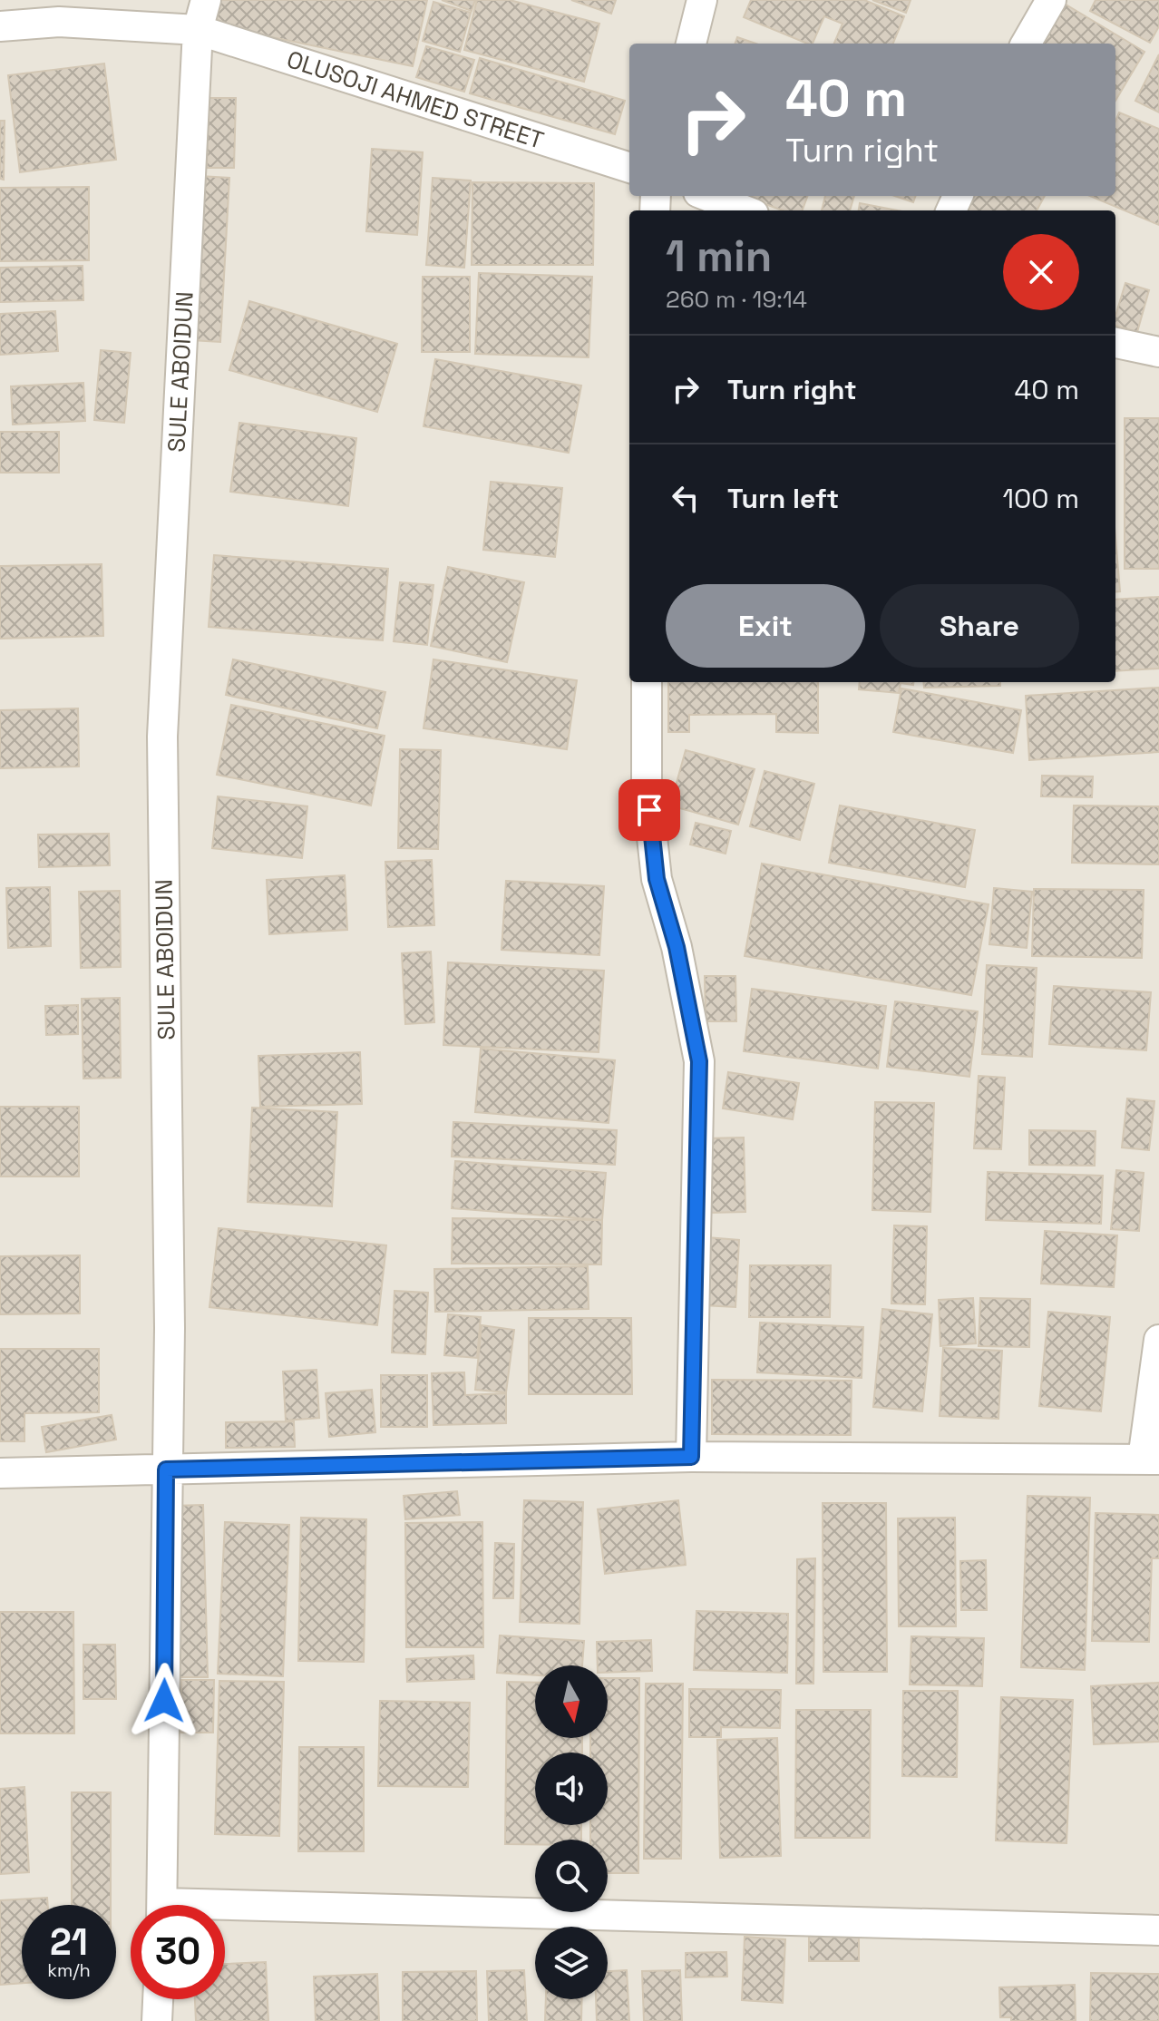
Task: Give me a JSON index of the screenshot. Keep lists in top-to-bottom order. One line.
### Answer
{"streets":{"street":["OLUSOJI AHMED STREET","SULE ABOIDUN"]},"crossings":[["OLUSOJI AHMED STREET","SULE ABOIDUN"]],"north":"bottom","page":{"turn":["40 m","Turn right"],"heading":["1 min","260 m · 19:14"],"list":[{"name":"Turn right","value":"40 m"},{"name":"Turn left","value":"100 m"}],"buttons":["Exit","Share"],"speed":"21 km/h","limit":"30"}}
